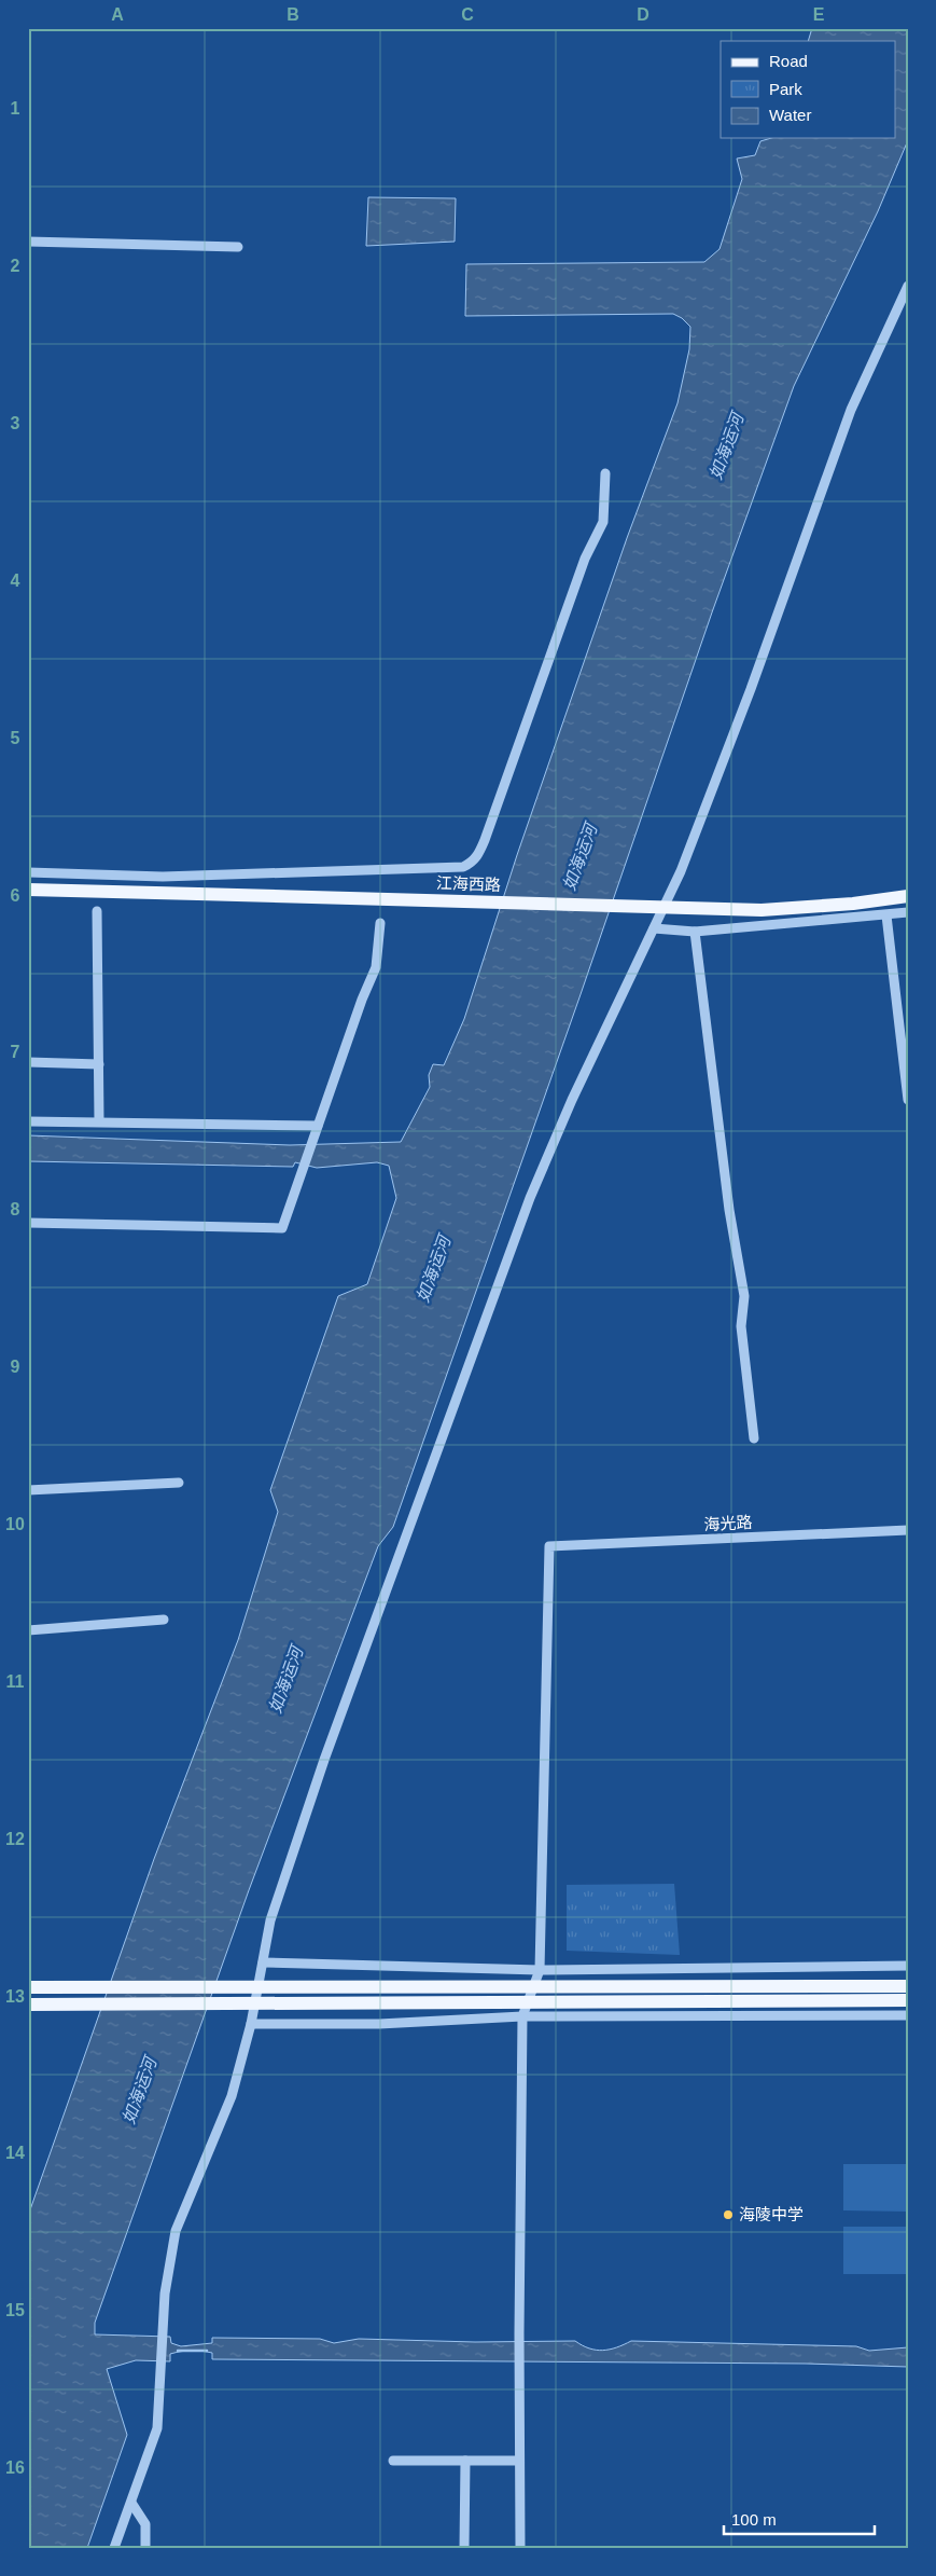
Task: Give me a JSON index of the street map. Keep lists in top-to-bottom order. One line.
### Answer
{"streets":{"main road":["江海西路"],"street":["海光路"]},"water":["如海运河"],"places":["海陵中学"],"legend":["Road","Park","Water"],"scale_bar":"100 m","grid":{"columns":["A","B","C","D","E"],"rows":["1","2","3","4","5","6","7","8","9","10","11","12","13","14","15","16"]}}
